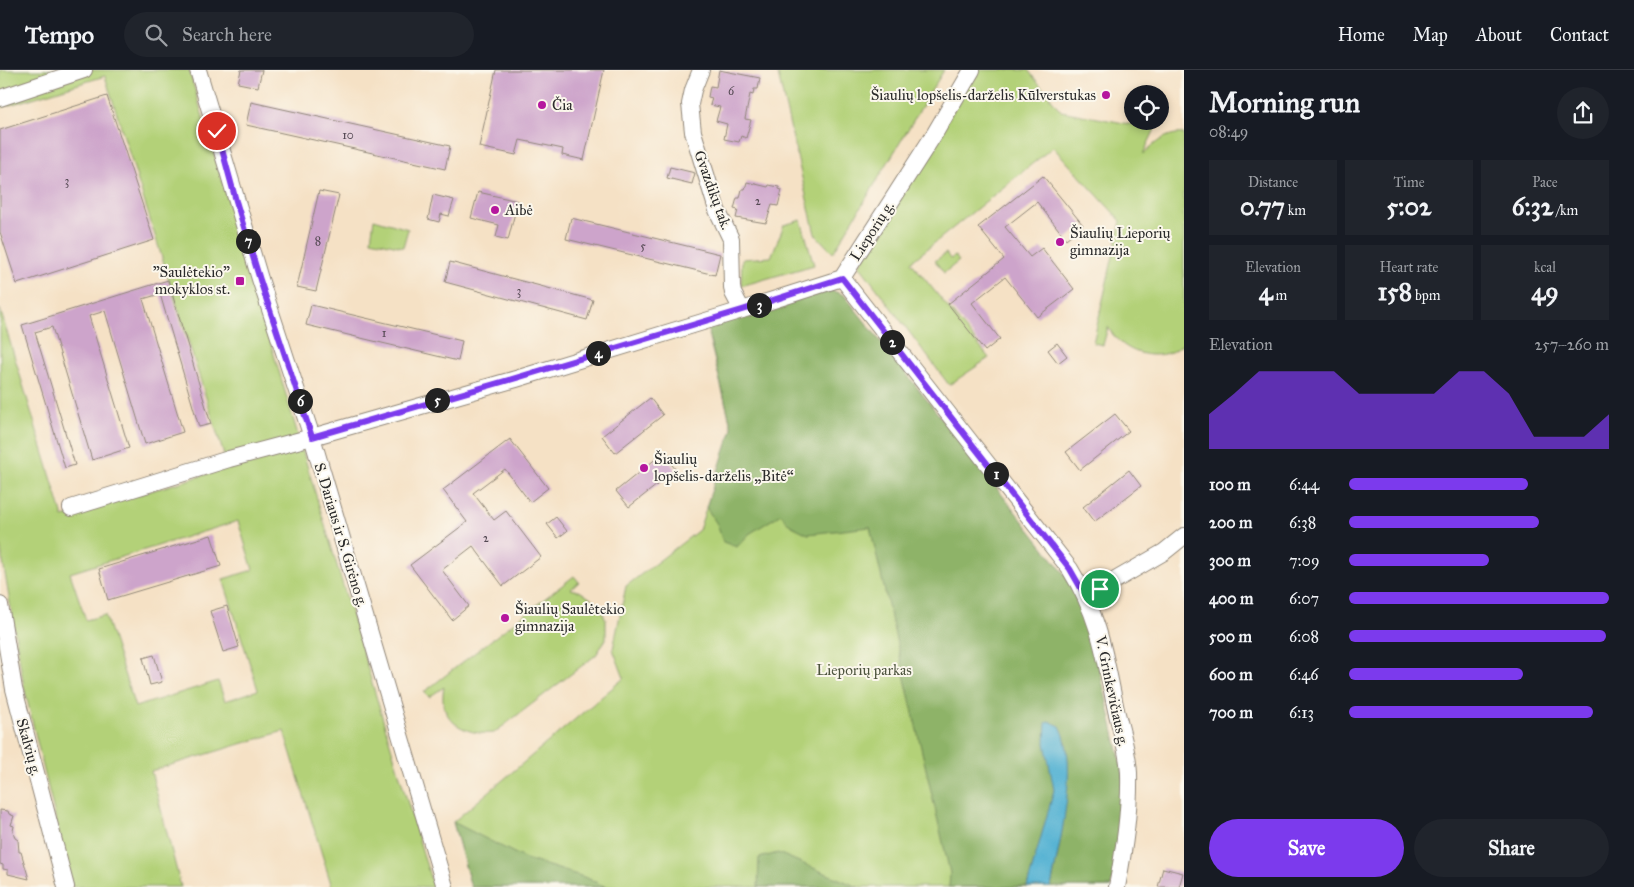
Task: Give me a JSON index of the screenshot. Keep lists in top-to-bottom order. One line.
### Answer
{"streets":{"street":["Gvazdikų tak.","Lieporių g.","S. Dariaus ir S. Girėno g.","V. Grinkevičiaus g.","Skalvių g."]},"crossings":[["Gvazdikų tak.","Lieporių g."],["Lieporių g.","S. Dariaus ir S. Girėno g."],["Lieporių g.","V. Grinkevičiaus g."]],"parks":["Lieporių parkas"],"places":{"other":["Šiaulių lopšelis-darželis Kūlverstukas","Čia","Aibė","Šiaulių Lieporių gimnazija","Šiaulių lopšelis-darželis „Bitė“","Šiaulių Saulėtekio gimnazija"],"transit":["\"Saulėtekio\" mokyklos st."]},"house_numbers":["6","10","3","2","8","5","3","1","2"],"page":{"header":"Tempo","search":"Search here","nav":["Home","Map","About","Contact"],"heading":["Morning run","08:49"],"stats":[["Distance","0.77 km"],["Time","5:02"],["Pace","6:32 /km"],["Elevation","4 m"],["Heart rate","158 bpm"],["kcal","49"]],"pins":["7","3","2","4","5","6","1"],"chart":["Elevation","257–260 m"],"list":[{"name":"100 m","note":"6:44"},{"name":"200 m","note":"6:38"},{"name":"300 m","note":"7:09"},{"name":"400 m","note":"6:07"},{"name":"500 m","note":"6:08"},{"name":"600 m","note":"6:46"},{"name":"700 m","note":"6:13"}],"buttons":["Save","Share"]}}
